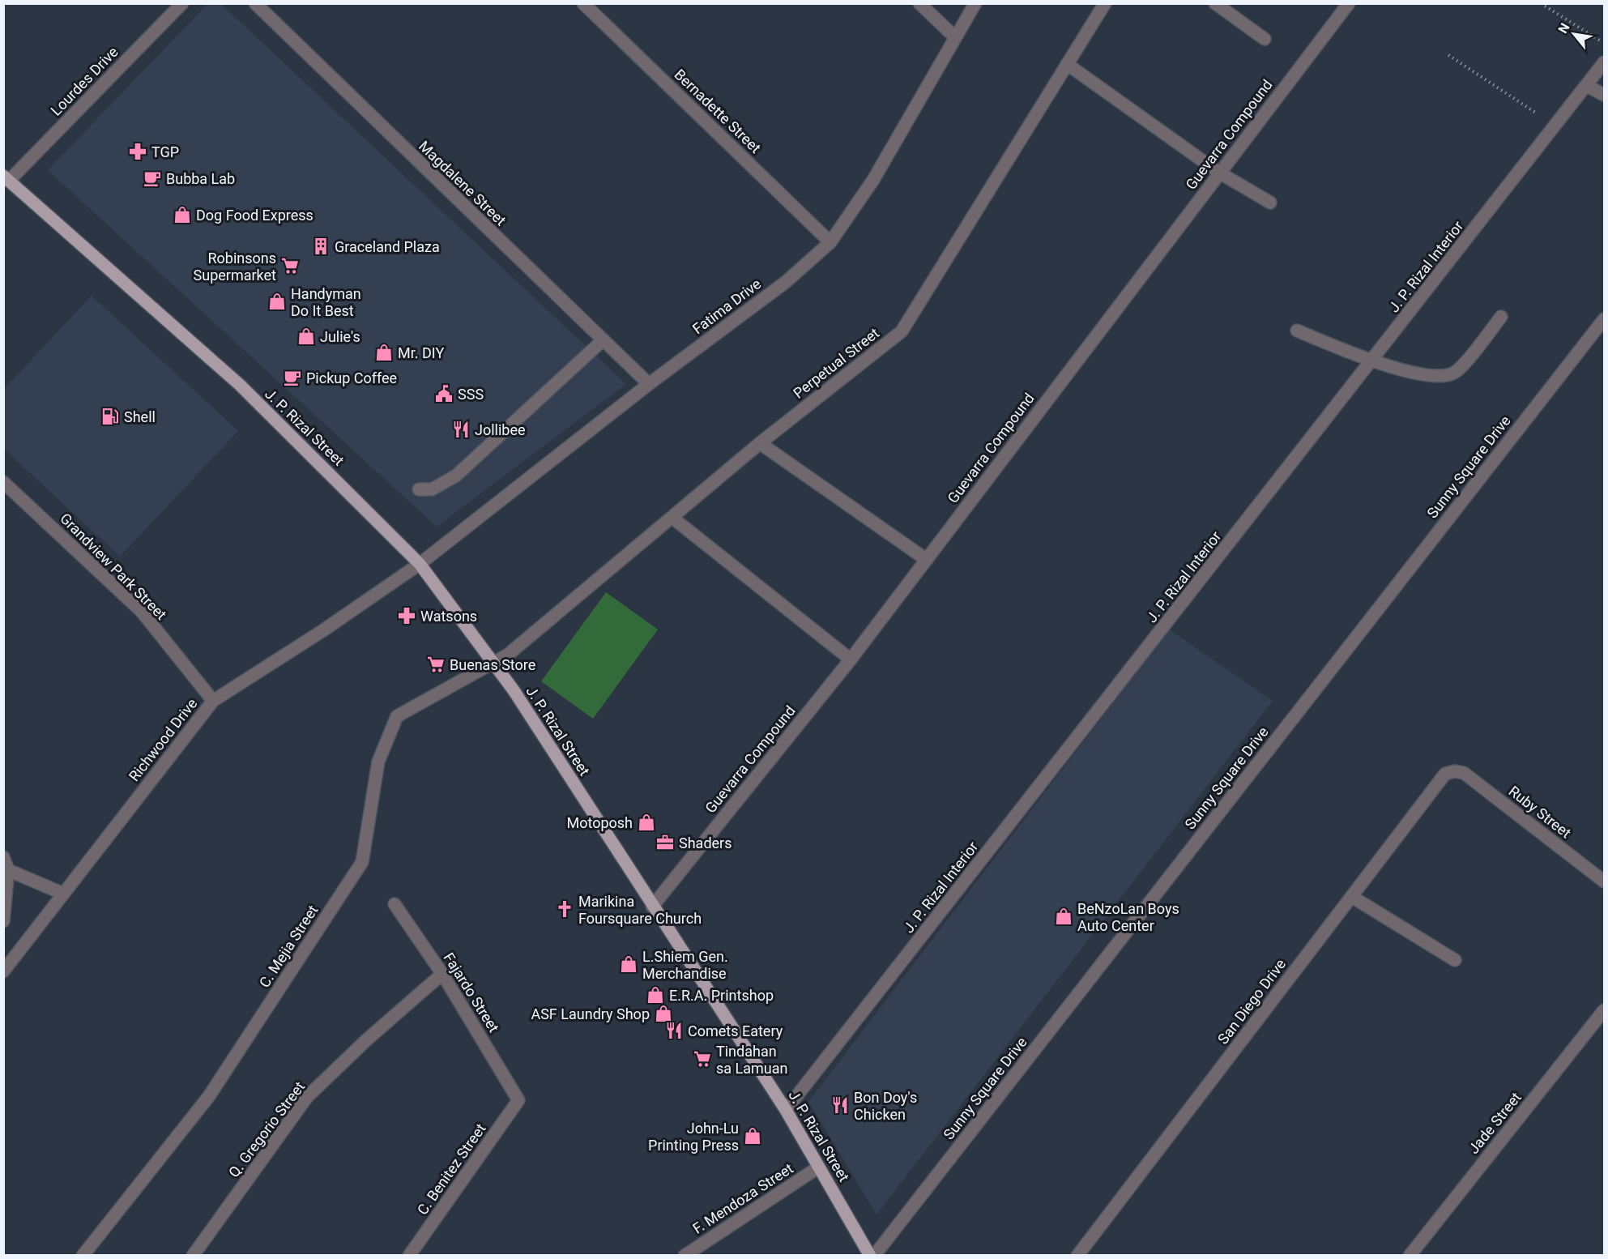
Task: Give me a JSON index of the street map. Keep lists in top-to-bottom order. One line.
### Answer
{"streets":{"main road":["J. P. Rizal Street"],"street":["Lourdes Drive","Bernadette Street","Guevarra Compound","Magdalene Street","J. P. Rizal Interior","Fatima Drive","Perpetual Street","Sunny Square Drive","Grandview Park Street","Richwood Drive","Ruby Street","C. Mejia Street","Fajardo Street","San Diego Drive","Jade Street","Q. Gregorio Street","C. Benitez Street","F. Mendoza Street"]},"crossings":[["Lourdes Drive","J. P. Rizal Street"],["Bernadette Street","Fatima Drive"],["Guevarra Compound","J. P. Rizal Street"],["Magdalene Street","Fatima Drive"],["J. P. Rizal Interior","J. P. Rizal Street"],["Fatima Drive","J. P. Rizal Street"],["Fatima Drive","Richwood Drive"],["Perpetual Street","J. P. Rizal Street"],["Perpetual Street","C. Mejia Street"],["J. P. Rizal Street","Richwood Drive"],["J. P. Rizal Street","C. Mejia Street"],["J. P. Rizal Street","F. Mendoza Street"],["Grandview Park Street","Richwood Drive"],["Ruby Street","San Diego Drive"],["Fajardo Street","Q. Gregorio Street"],["Fajardo Street","C. Benitez Street"]],"places":{"pharmacy":["TGP","Watsons"],"cafe":["Bubba Lab","Pickup Coffee"],"shop":["Dog Food Express","Handyman Do It Best","Julie's","Mr. DIY","Motoposh","BeNzoLan Boys Auto Center","L.Shiem Gen. Merchandise","E.R.A. Printshop","ASF Laundry Shop","John-Lu Printing Press"],"building":["Graceland Plaza"],"supermarket":["Robinsons Supermarket","Buenas Store","Tindahan sa Lamuan"],"public building":["SSS"],"fuel station":["Shell"],"restaurant":["Jollibee","Comets Eatery","Bon Doy's Chicken"],"office":["Shaders"],"church":["Marikina Foursquare Church"]},"north":"top left"}
